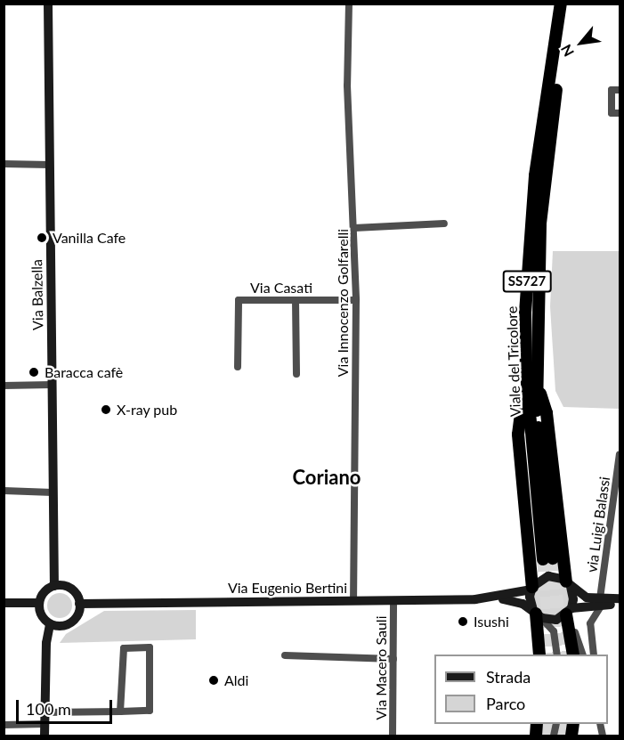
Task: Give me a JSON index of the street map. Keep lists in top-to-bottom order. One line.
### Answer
{"streets":{"highway":["SS727","Viale del Tricolore"],"main road":["Via Balzella","Via Eugenio Bertini"],"street":["Via Casati","Via Innocenzo Golfarelli","via Luigi Balassi","Via Macero Sauli"]},"crossings":[["Via Casati","Via Innocenzo Golfarelli"],["Via Balzella","Via Eugenio Bertini"],["Via Innocenzo Golfarelli","Via Eugenio Bertini"],["via Luigi Balassi","Via Eugenio Bertini"],["Via Eugenio Bertini","Via Macero Sauli"]],"districts":["Coriano"],"places":["Vanilla Cafe","Baracca cafè","X-ray pub","Isushi","Aldi"],"legend":["Strada","Parco"],"scale_bar":"100 m","north":"bottom left"}
